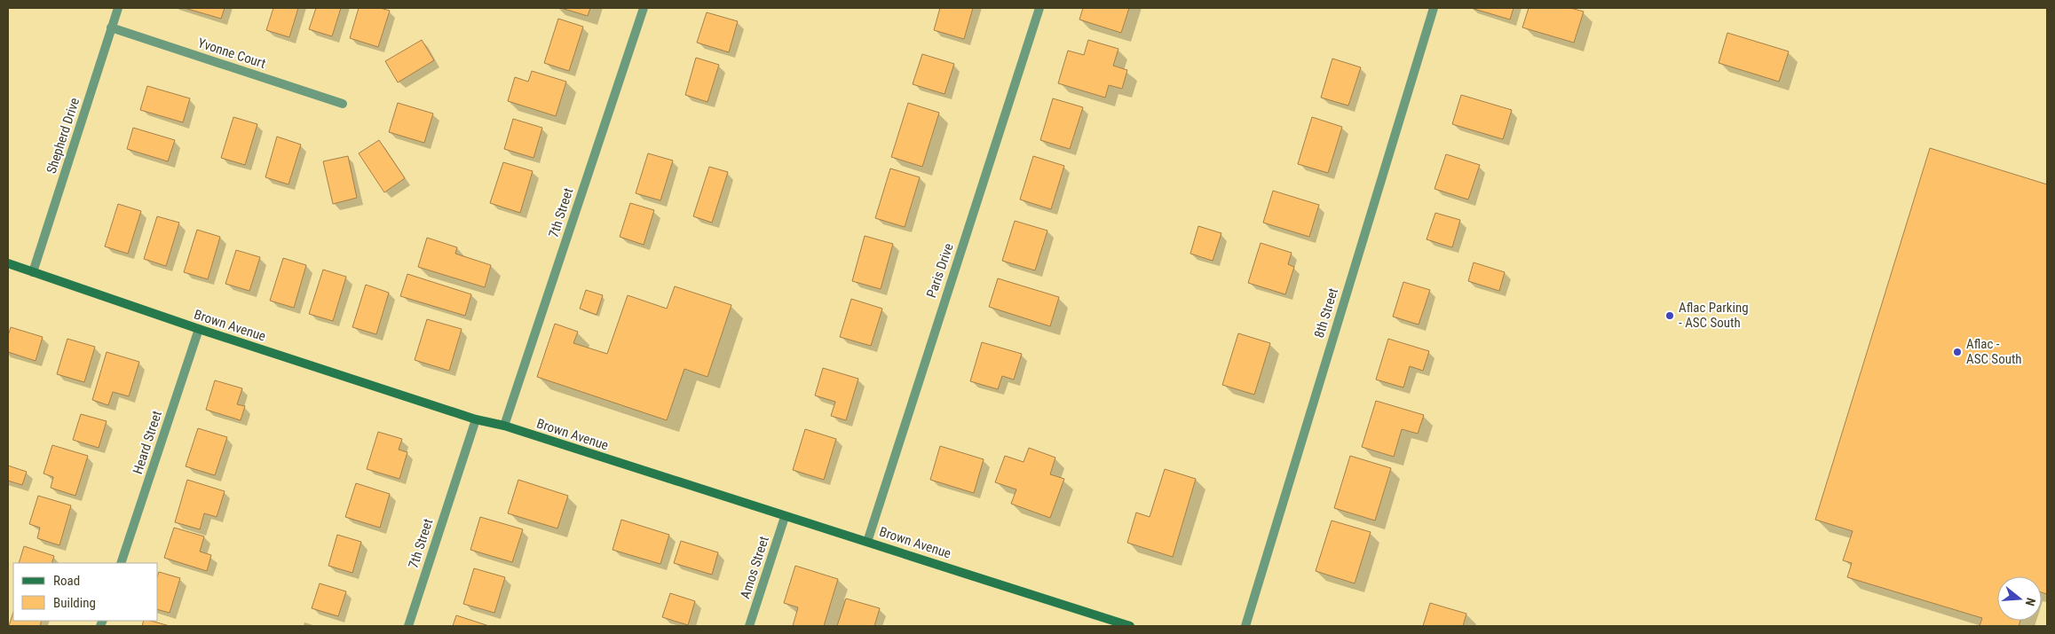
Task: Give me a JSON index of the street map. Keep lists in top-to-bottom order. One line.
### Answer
{"streets":{"street":["Yvonne Court","Shepherd Drive","7th Street","Paris Drive","8th Street","Brown Avenue","Heard Street","Amos Street"]},"crossings":[["Yvonne Court","Shepherd Drive"],["Shepherd Drive","Brown Avenue"],["7th Street","Brown Avenue"],["Paris Drive","Brown Avenue"],["Brown Avenue","Heard Street"],["Brown Avenue","Amos Street"]],"places":["Aflac Parking - ASC South","Aflac - ASC South"],"legend":["Road","Building"],"north":"right"}
